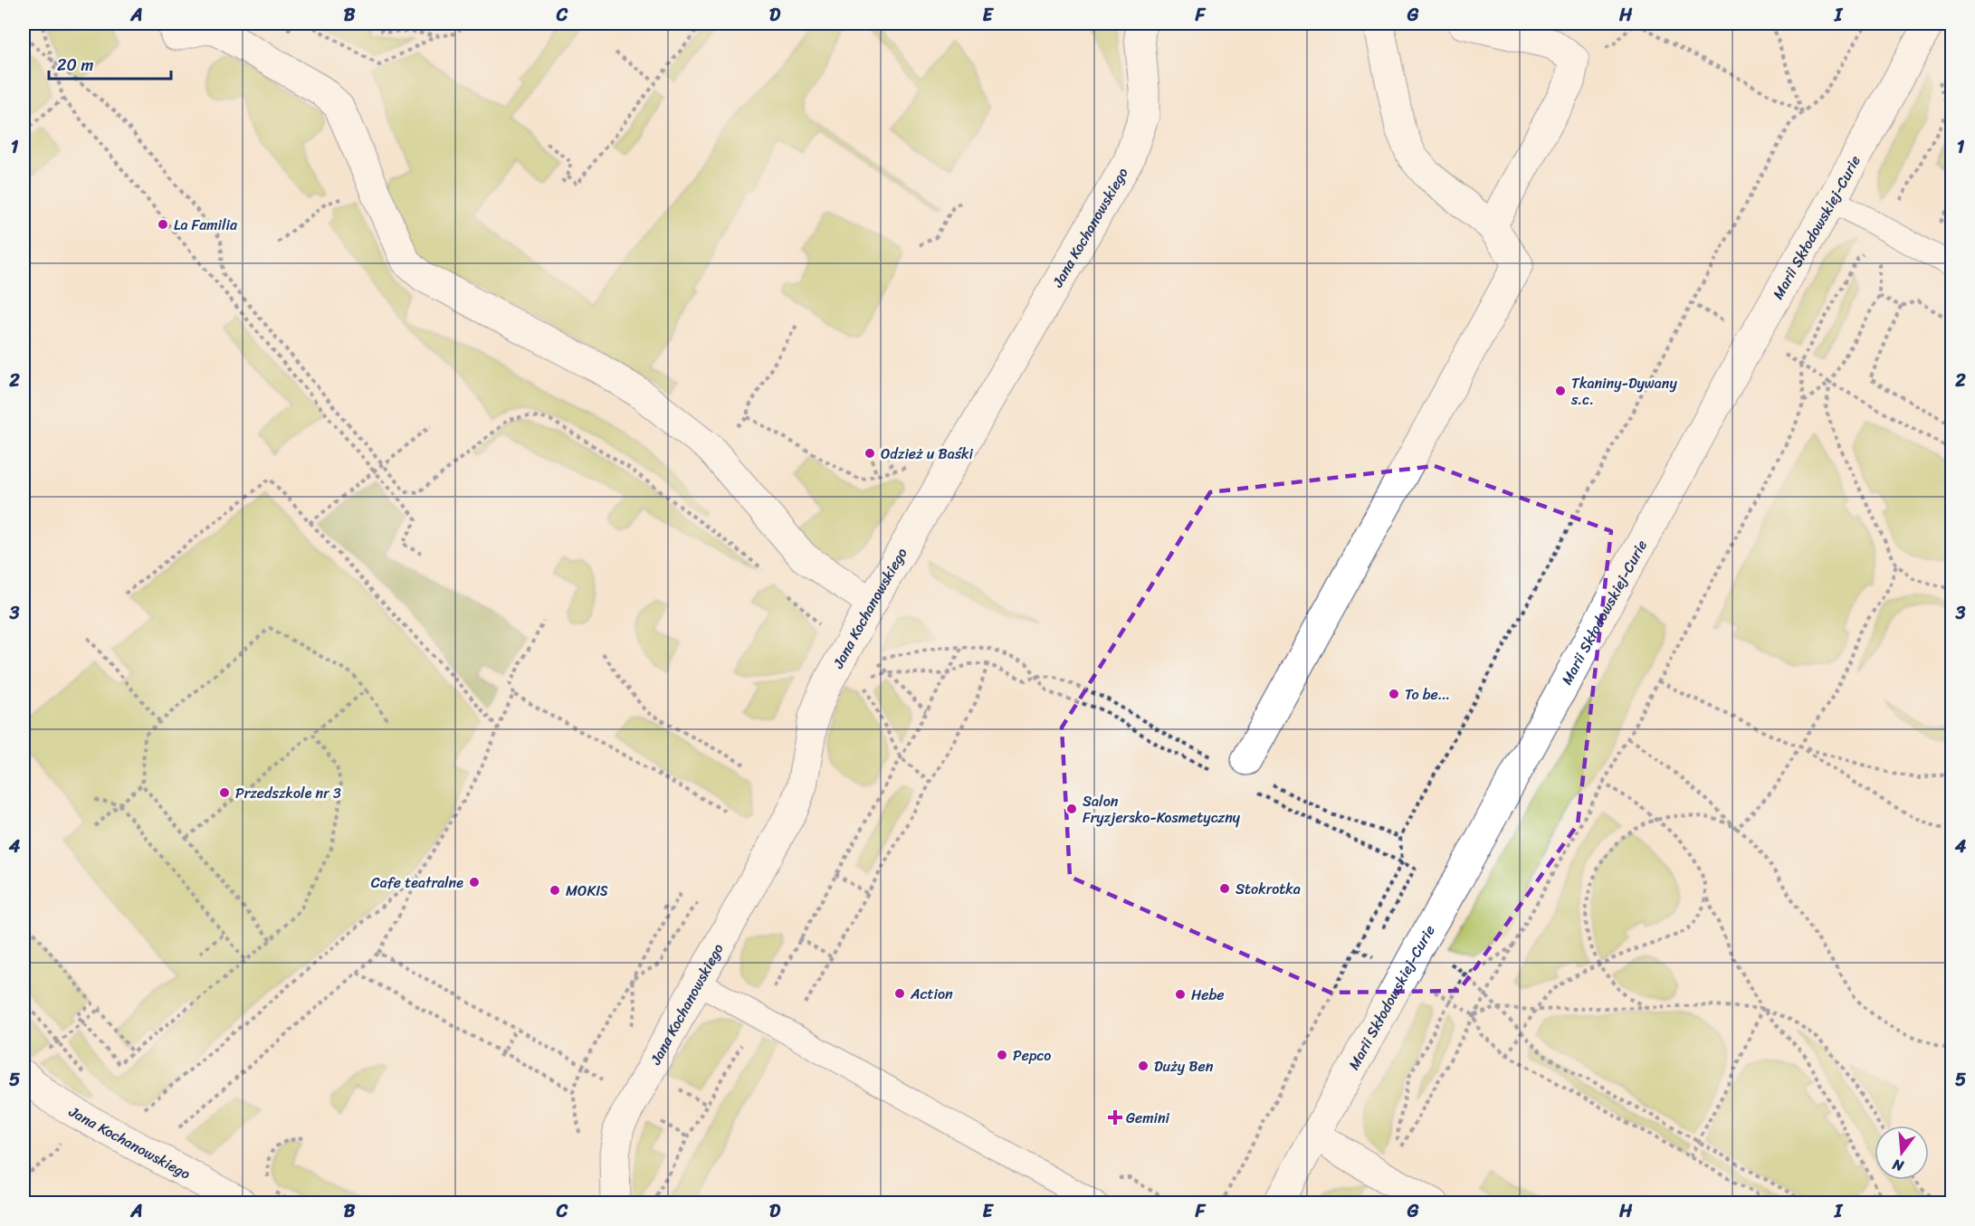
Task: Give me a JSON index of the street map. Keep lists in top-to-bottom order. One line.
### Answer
{"streets":{"street":["Jana Kochanowskiego","Marii Skłodowskiej-Curie"]},"places":{"other":["La Familia","Tkaniny-Dywany s.c.","Odzież u Baśki","To be…","Przedszkole nr 3","Salon Fryzjersko-Kosmetyczny","Cafe teatralne","Stokrotka","MOKIS","Action","Hebe","Pepco","Duży Ben"],"health":["Gemini"]},"scale_bar":"20 m","north":"bottom","grid":{"columns":["A","B","C","D","E","F","G","H","I"],"rows":["1","2","3","4","5"]}}
